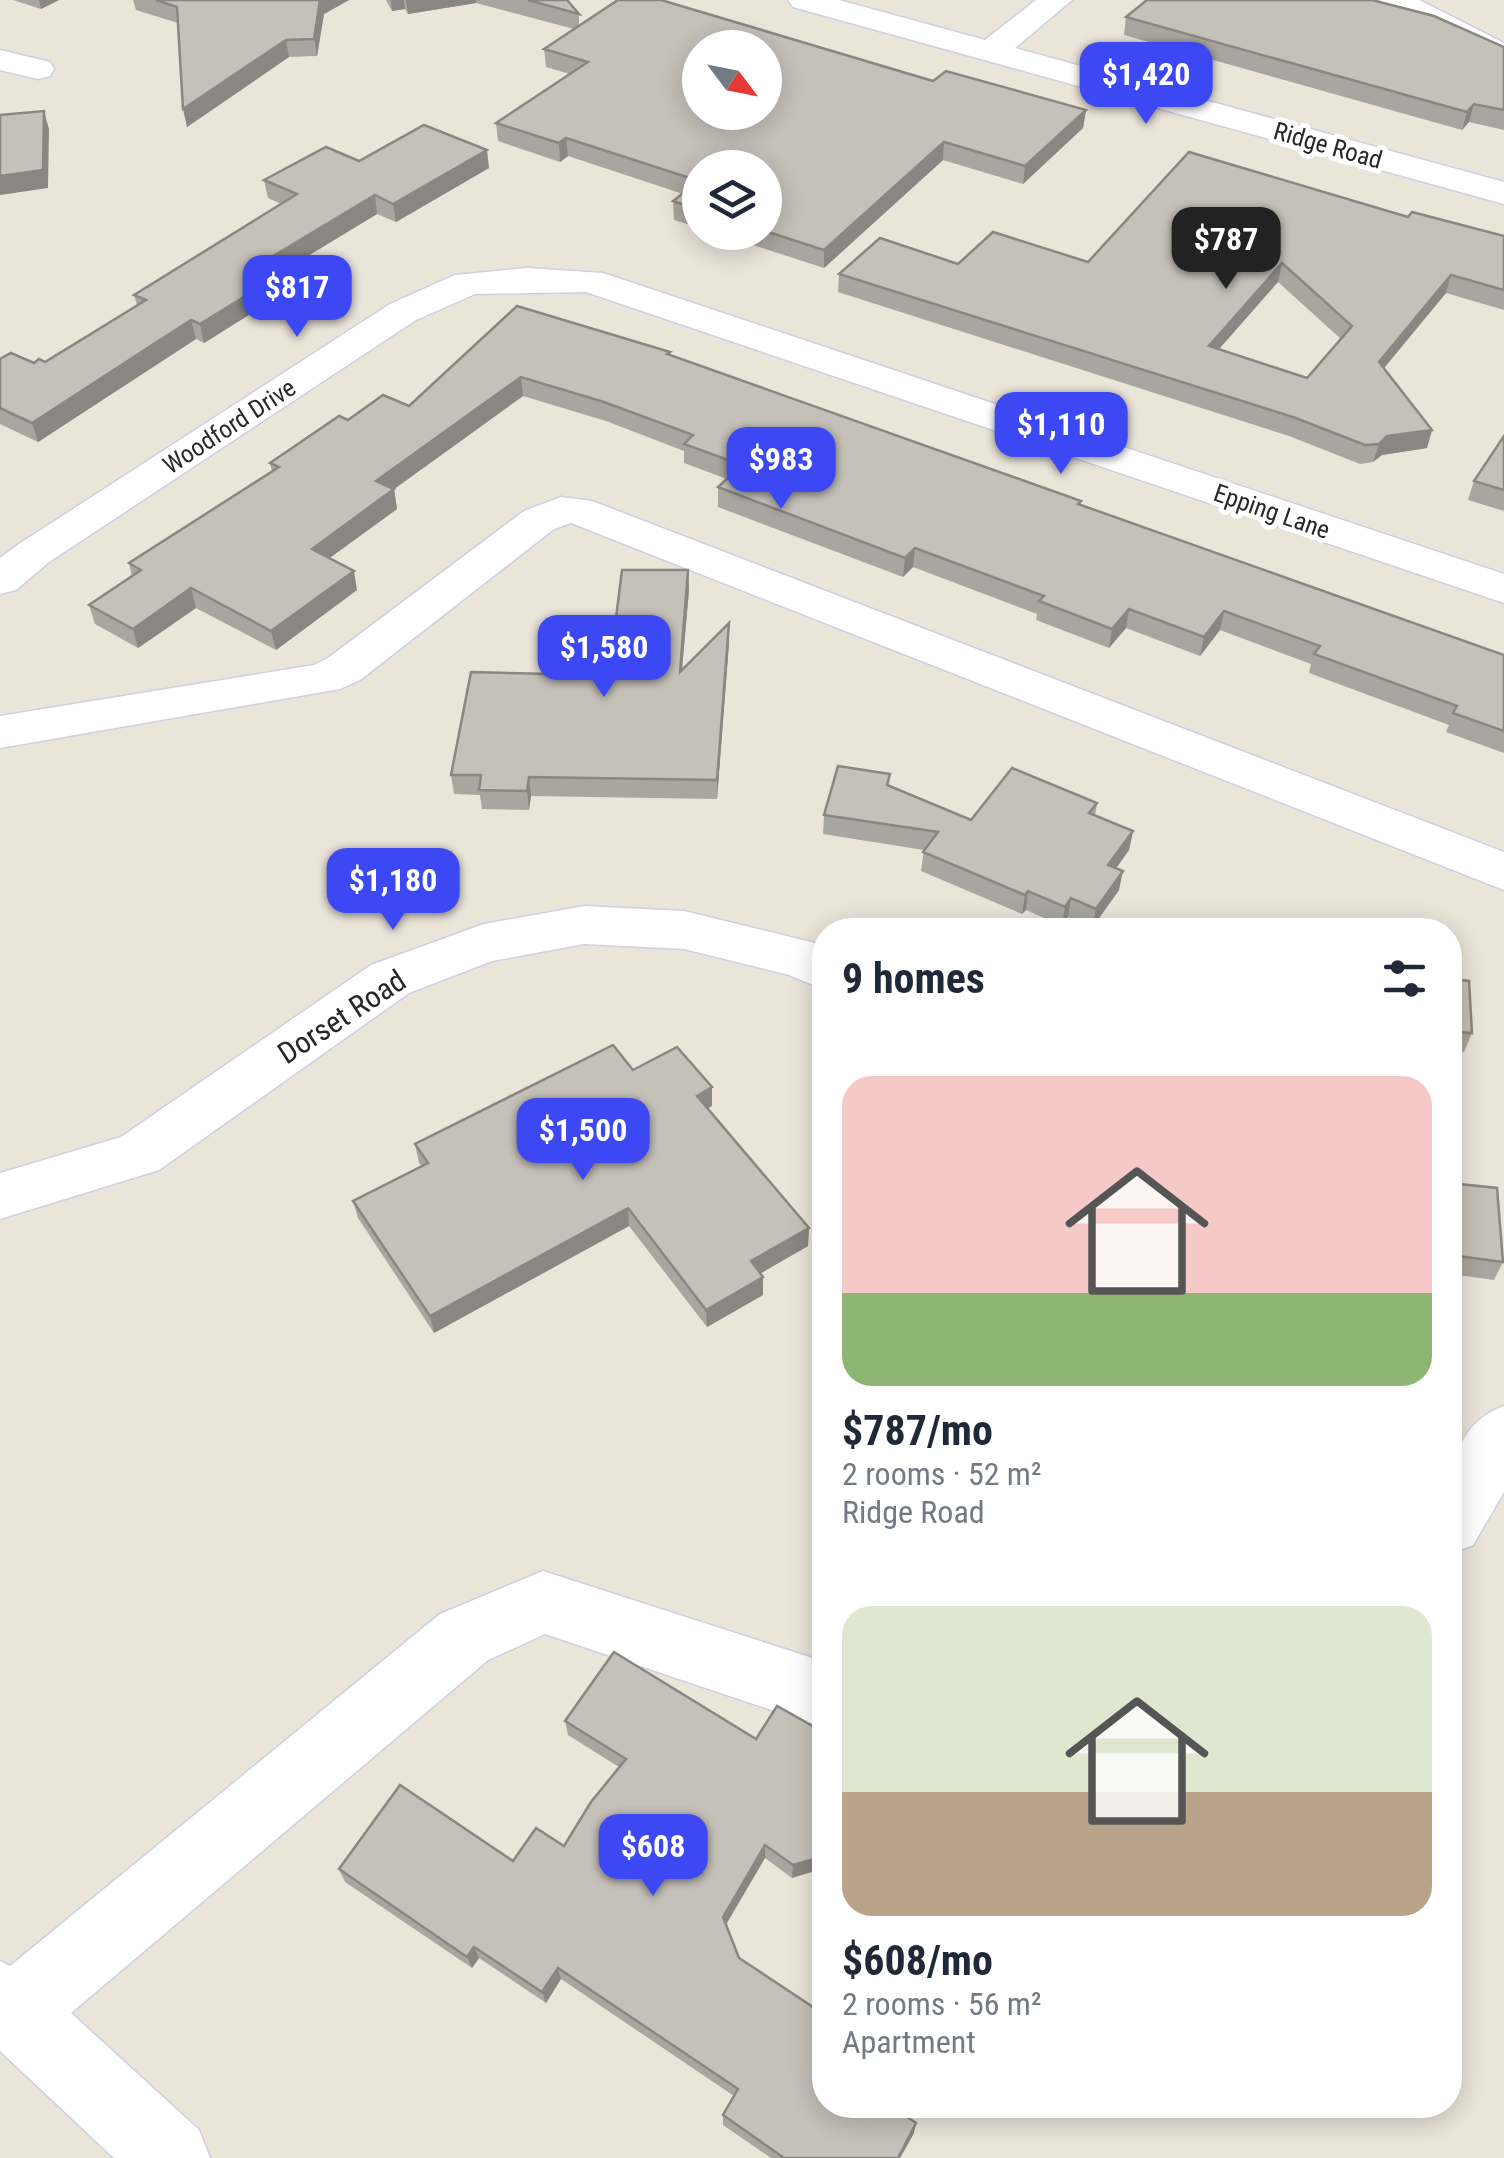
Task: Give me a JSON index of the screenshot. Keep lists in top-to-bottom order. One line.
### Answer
{"streets":{"street":["Ridge Road","Woodford Drive","Epping Lane","Dorset Road"]},"crossings":[["Woodford Drive","Epping Lane"]],"north":"bottom right","page":{"price":["$1,420","$787","$817","$1,110","$983","$1,580","$1,180","$1,500","$608"],"heading":"9 homes","list":[{"name":"$787/mo","note":"2 rooms · 52 m² · Ridge Road"},{"name":"$608/mo","note":"2 rooms · 56 m² · Apartment"}]}}
